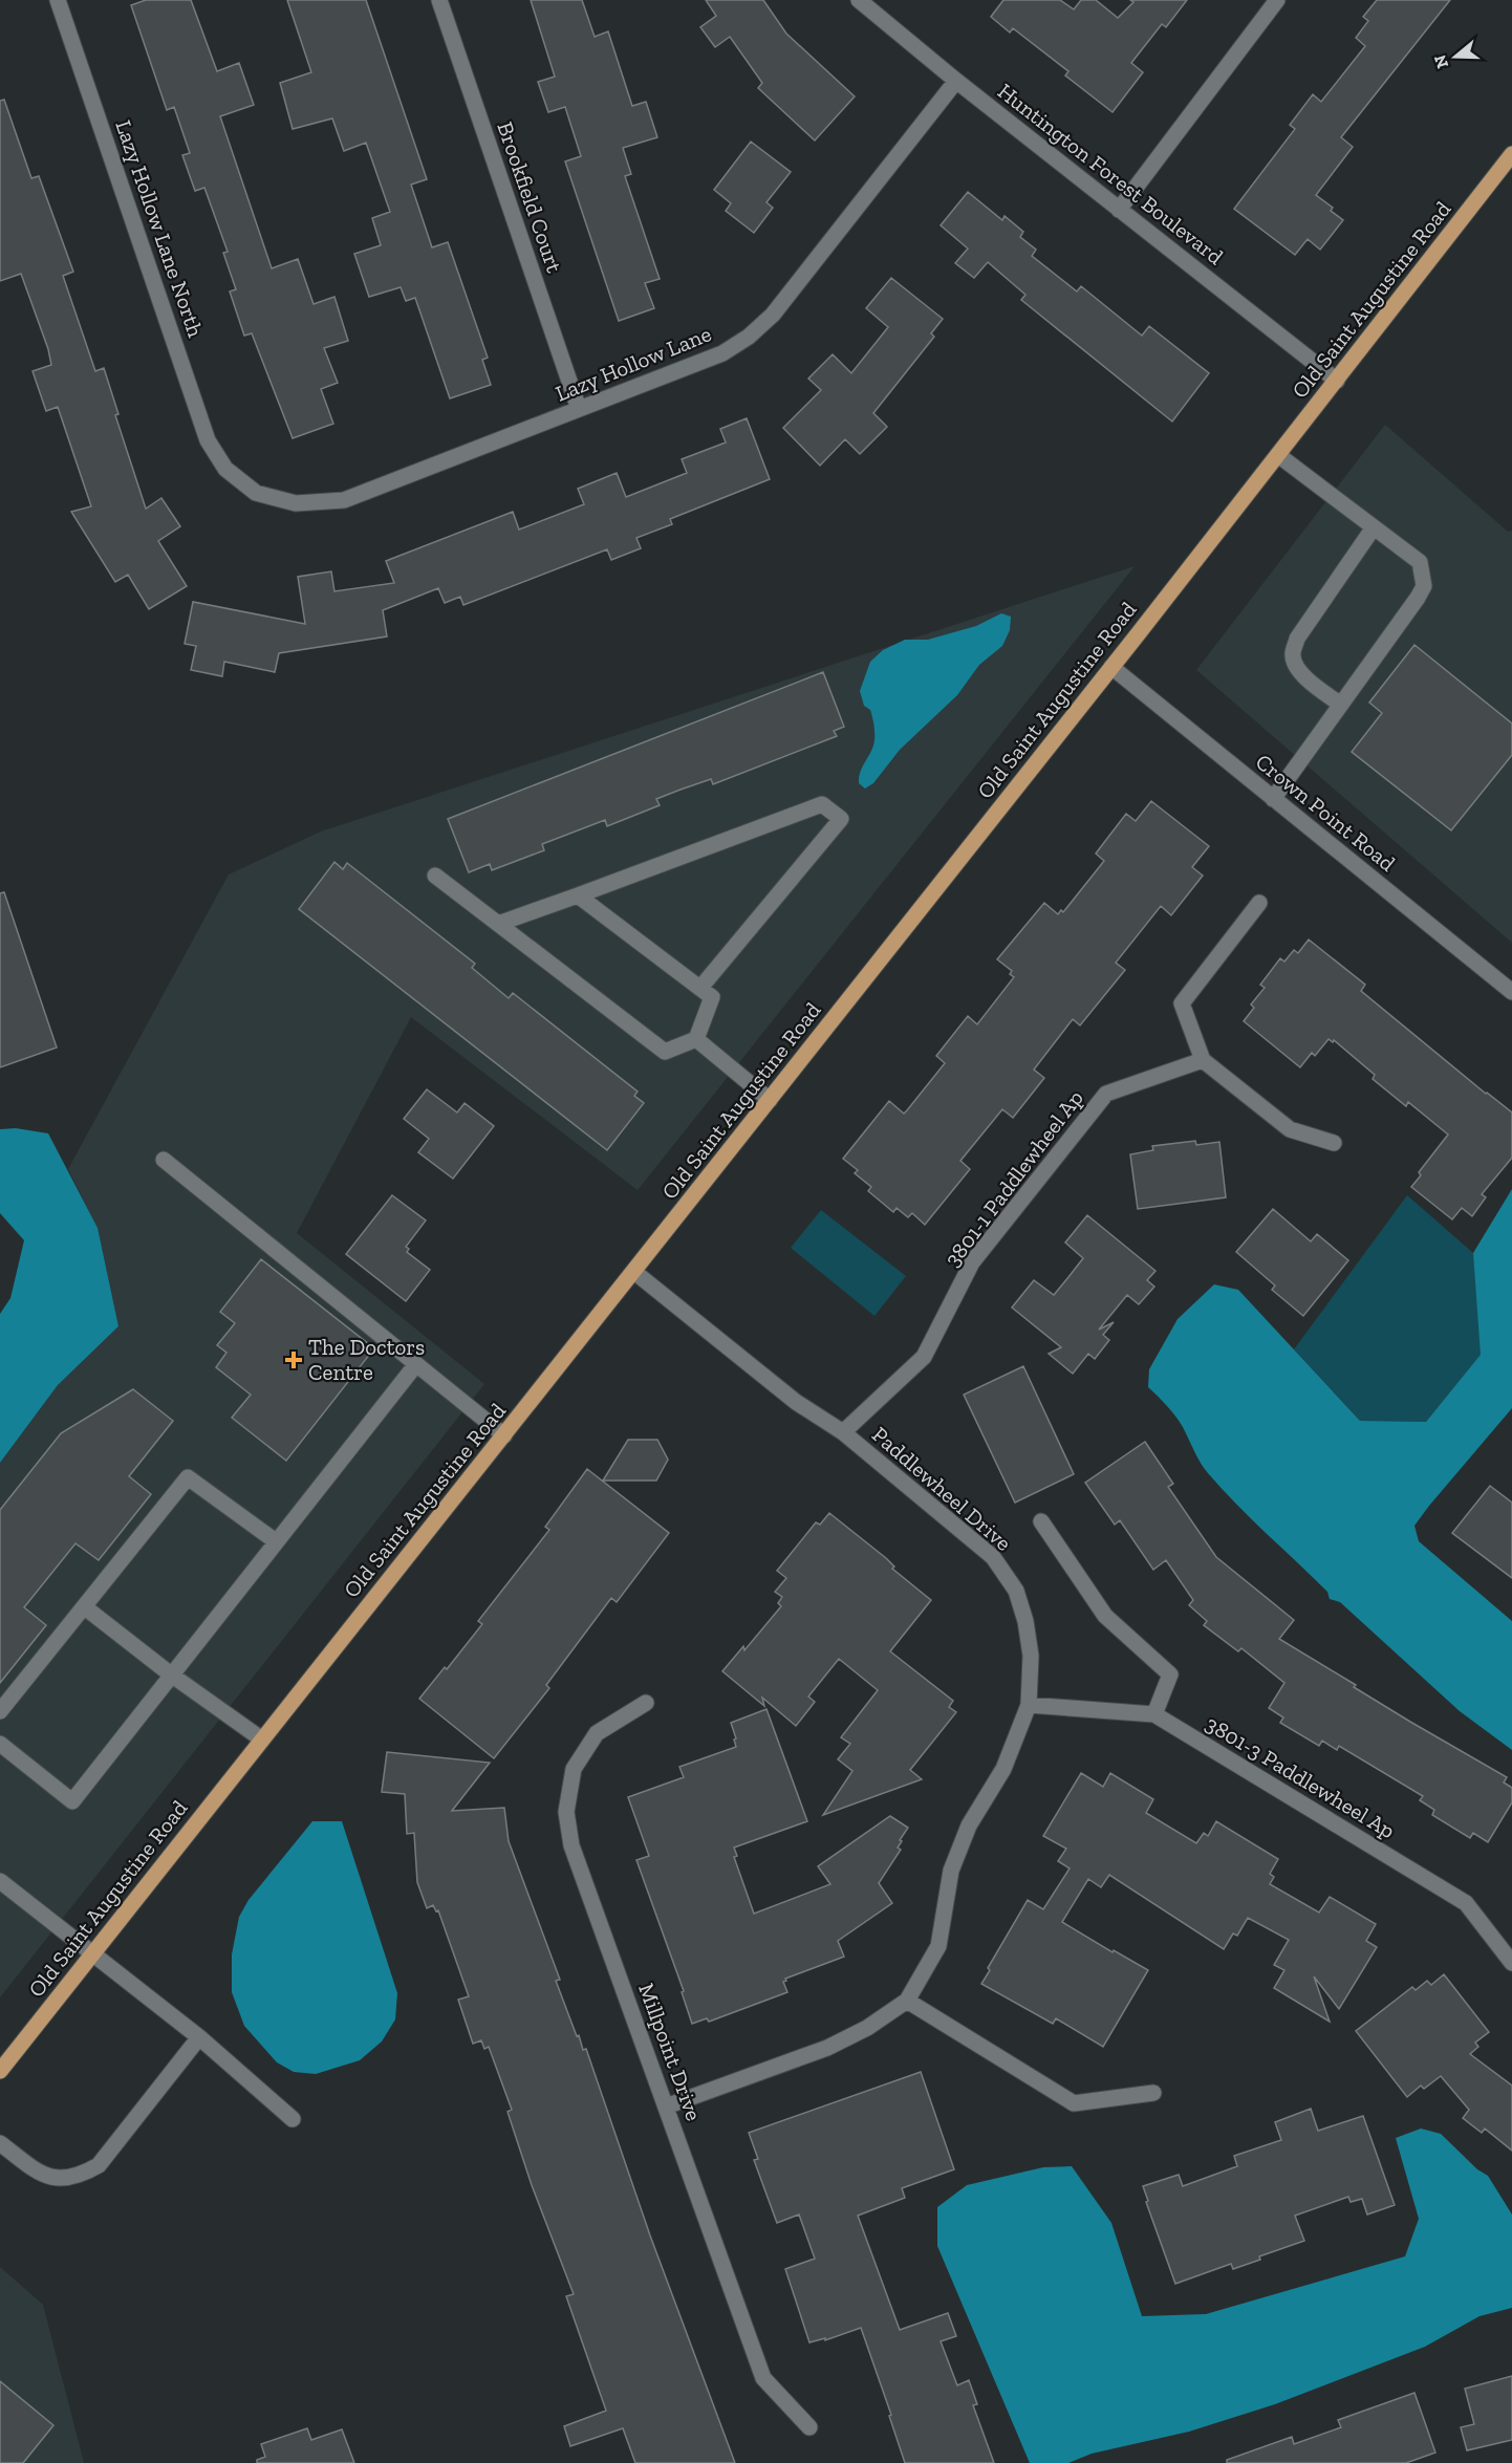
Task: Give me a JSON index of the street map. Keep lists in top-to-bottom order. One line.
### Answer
{"streets":{"main road":["Old Saint Augustine Road"],"street":["Huntington Forest Boulevard","Brookfield Court","Lazy Hollow Lane North","Lazy Hollow Lane","Crown Point Road","3801-1 Paddlewheel Ap","Paddlewheel Drive","3801-3 Paddlewheel Ap","Millpoint Drive"]},"crossings":[["Huntington Forest Boulevard","Old Saint Augustine Road"],["Huntington Forest Boulevard","Lazy Hollow Lane"],["Brookfield Court","Lazy Hollow Lane"],["Lazy Hollow Lane North","Lazy Hollow Lane"],["Old Saint Augustine Road","Crown Point Road"],["Old Saint Augustine Road","Paddlewheel Drive"],["3801-1 Paddlewheel Ap","Paddlewheel Drive"],["Paddlewheel Drive","3801-3 Paddlewheel Ap"]],"places":{"health":["The Doctors Centre"]},"north":"left"}
